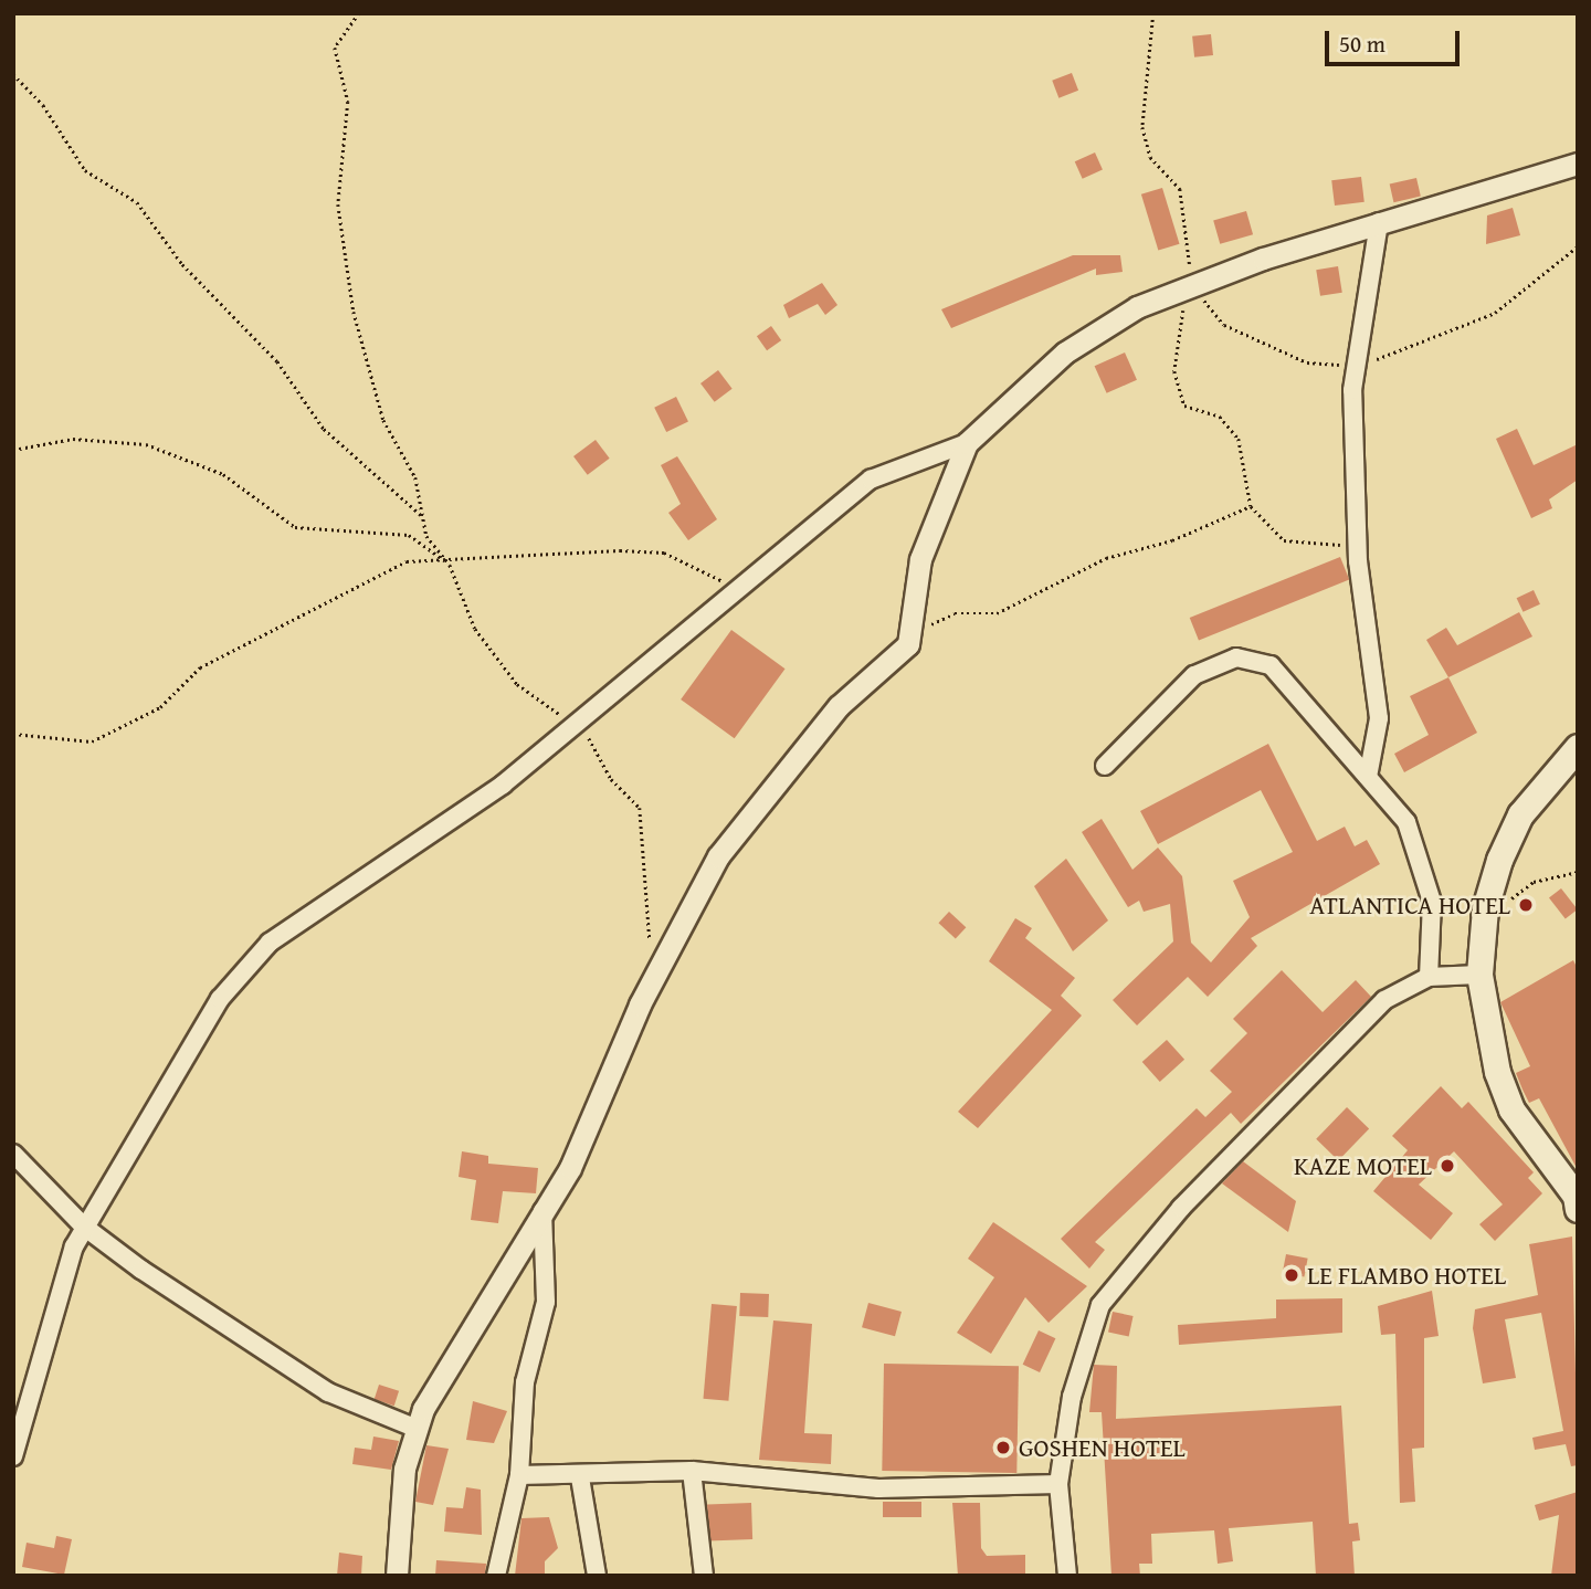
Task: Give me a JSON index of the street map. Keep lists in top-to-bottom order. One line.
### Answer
{"places":["ATLANTICA HOTEL","KAZE MOTEL","LE FLAMBO HOTEL","GOSHEN HOTEL"],"scale_bar":"50 m"}
